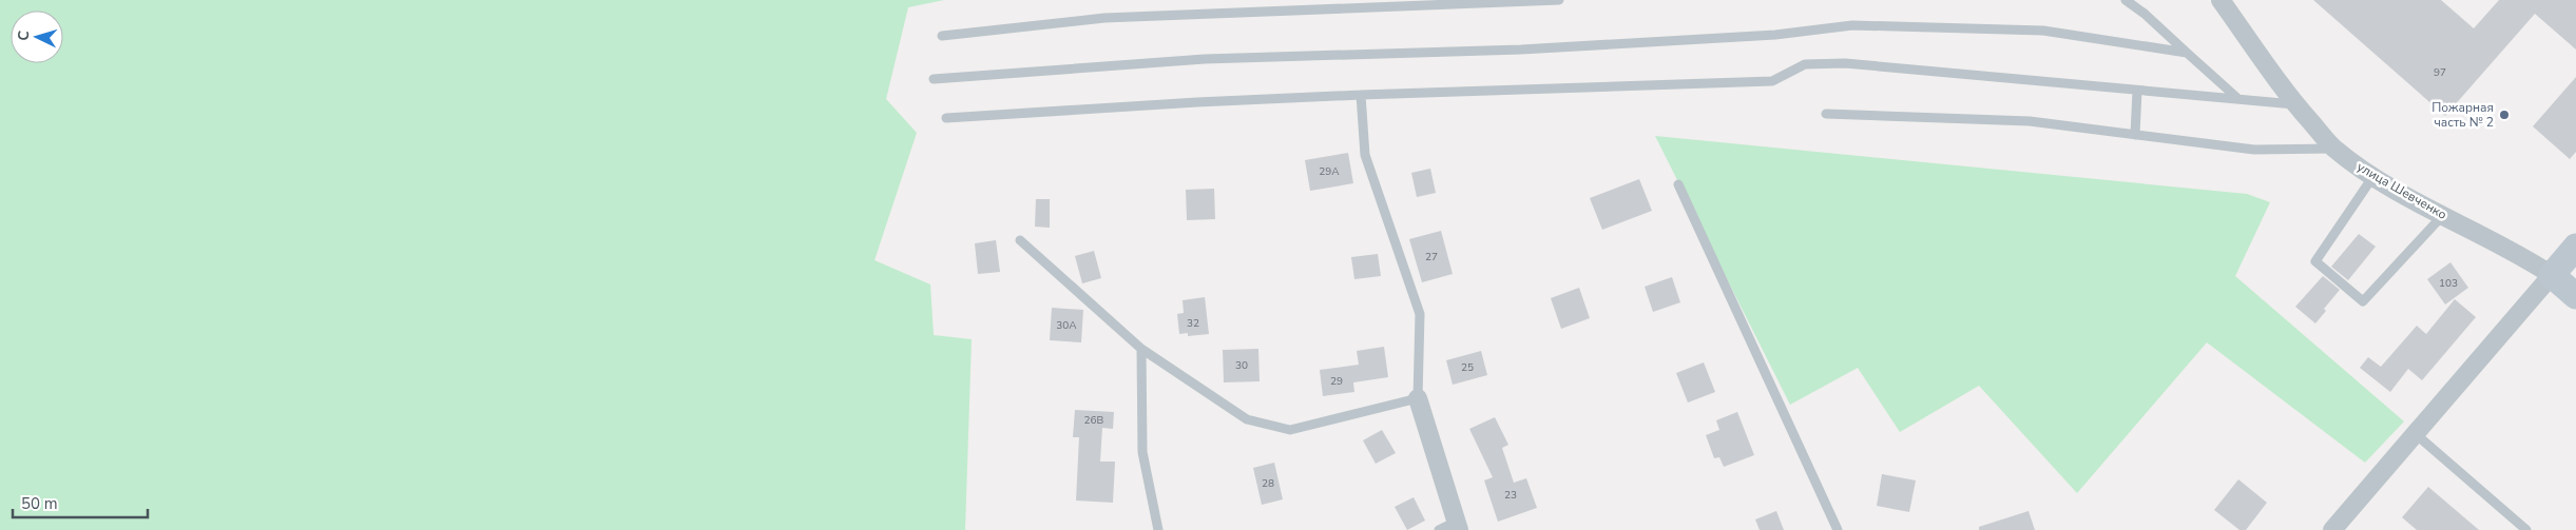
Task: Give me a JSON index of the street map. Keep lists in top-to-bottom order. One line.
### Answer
{"streets":{"street":["улица Шевченко"]},"places":["Пожарная часть № 2"],"house_numbers":["97","29А","27","103","32","30А","30","25","29","26В","28","23"],"scale_bar":"50 m","north":"left"}
